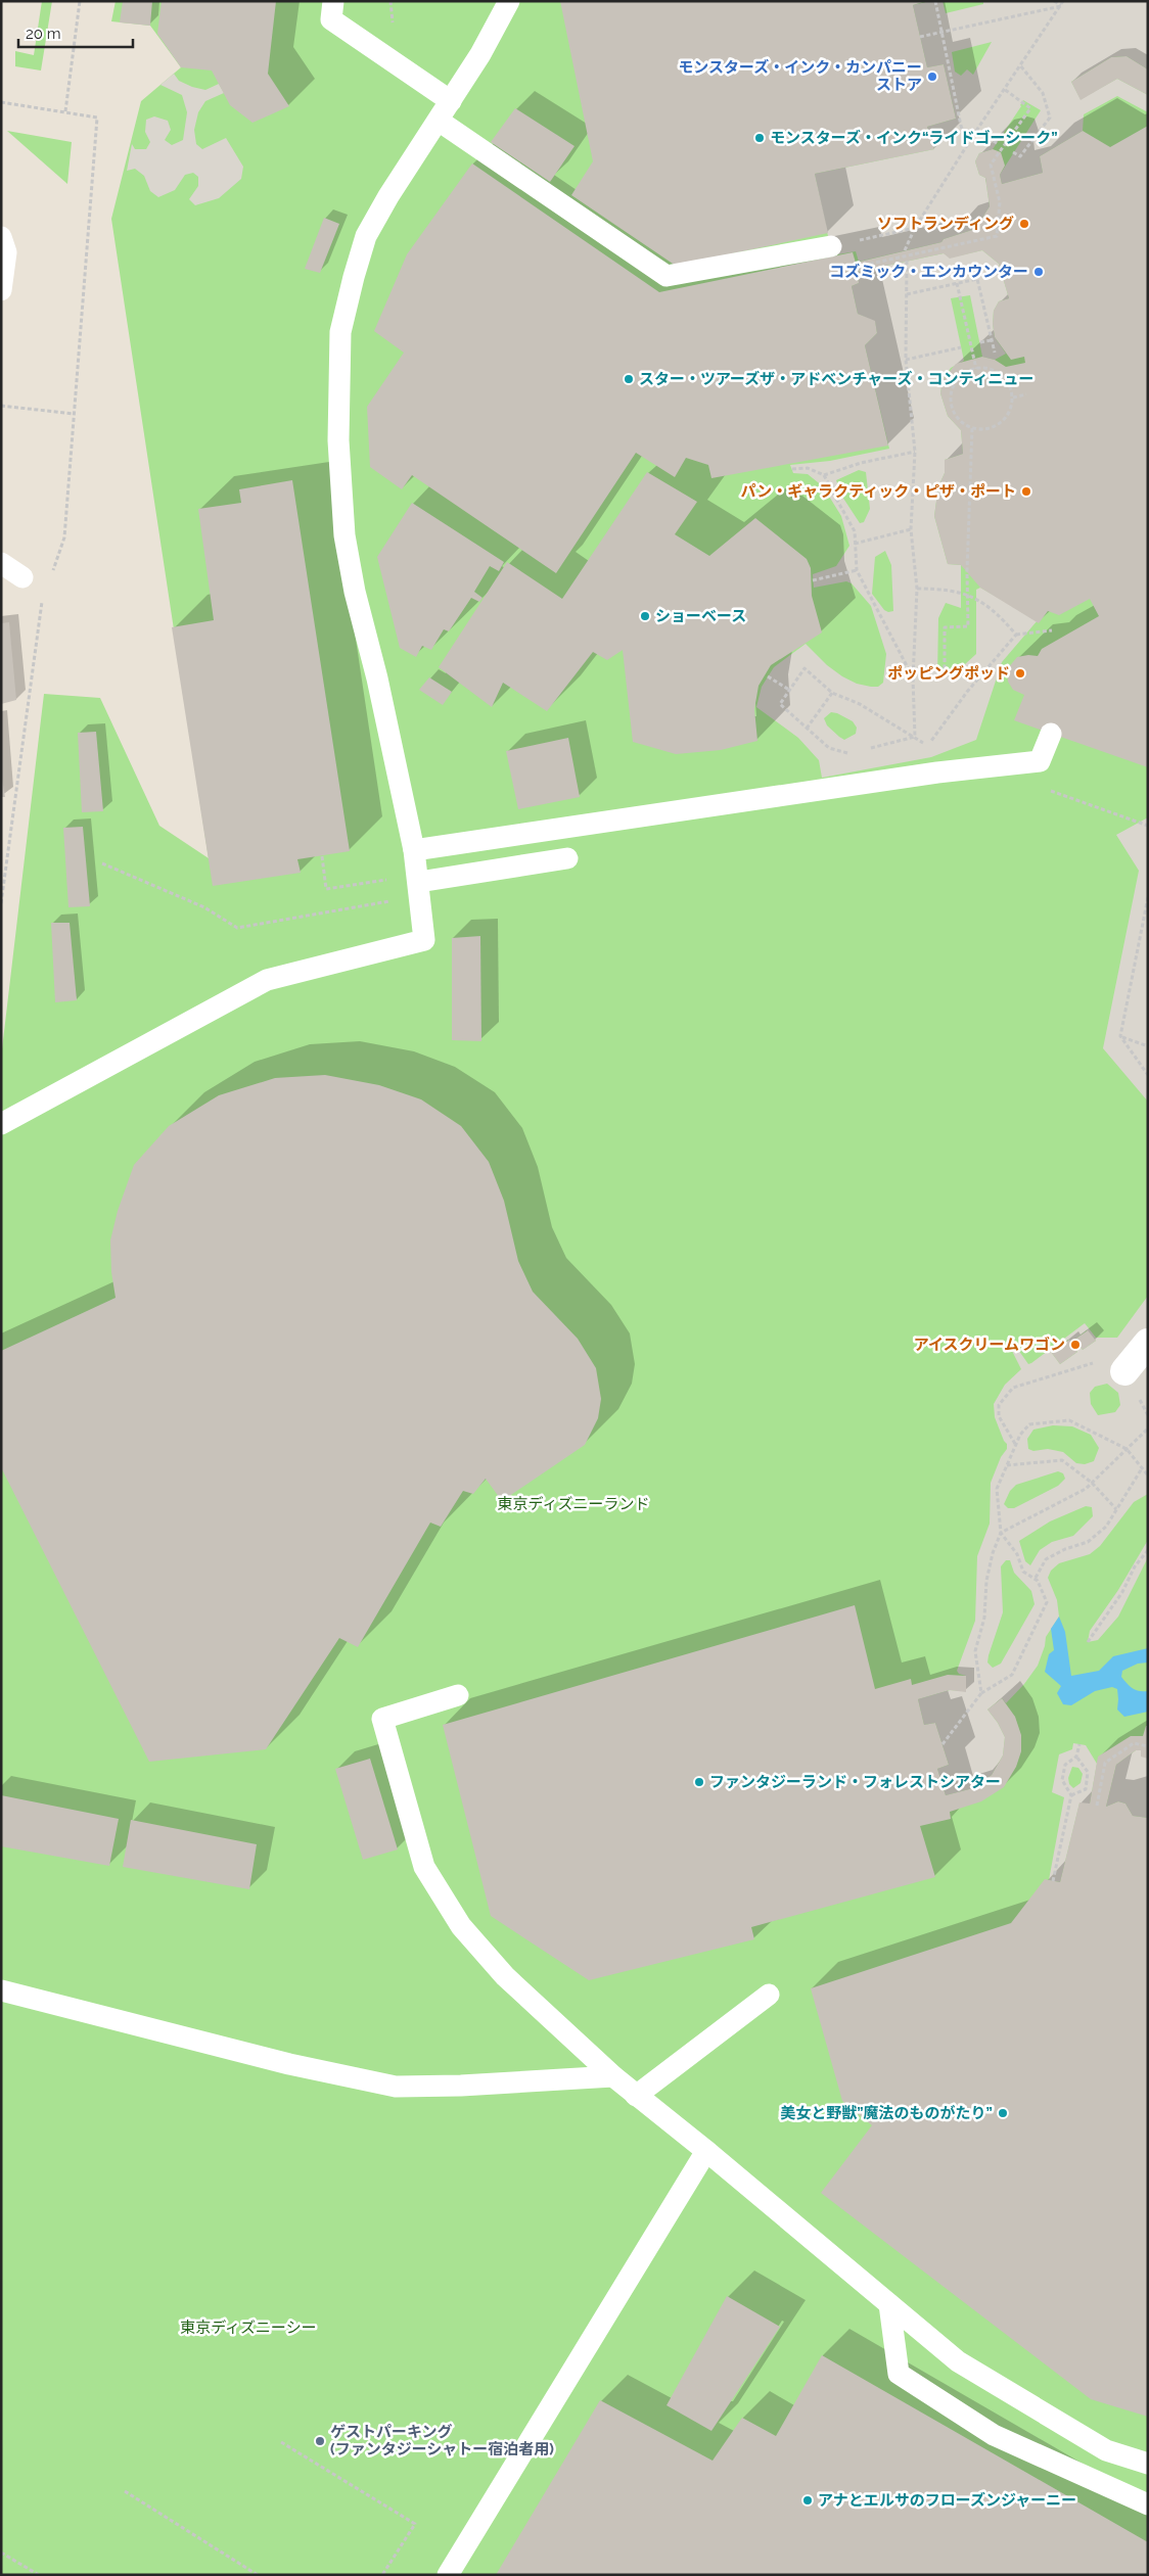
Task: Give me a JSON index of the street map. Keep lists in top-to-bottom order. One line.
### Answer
{"parks":["東京ディズニーランド","東京ディズニーシー"],"places":["モンスターズ・インク・カンパニー ストア","モンスターズ・インク“ライドゴーシーク”","ソフトランディング","コズミック・エンカウンター","スター・ツアーズザ・アドベンチャーズ・コンティニュー","パン・ギャラクティック・ピザ・ポート","ショーベース","ポッピングポッド","アイスクリームワゴン","ファンタジーランド・フォレストシアター","美女と野獣”魔法のものがたり”","ゲストパーキング (ファンタジーシャトー宿泊者用)","アナとエルサのフローズンジャーニー"],"scale_bar":"20 m"}
